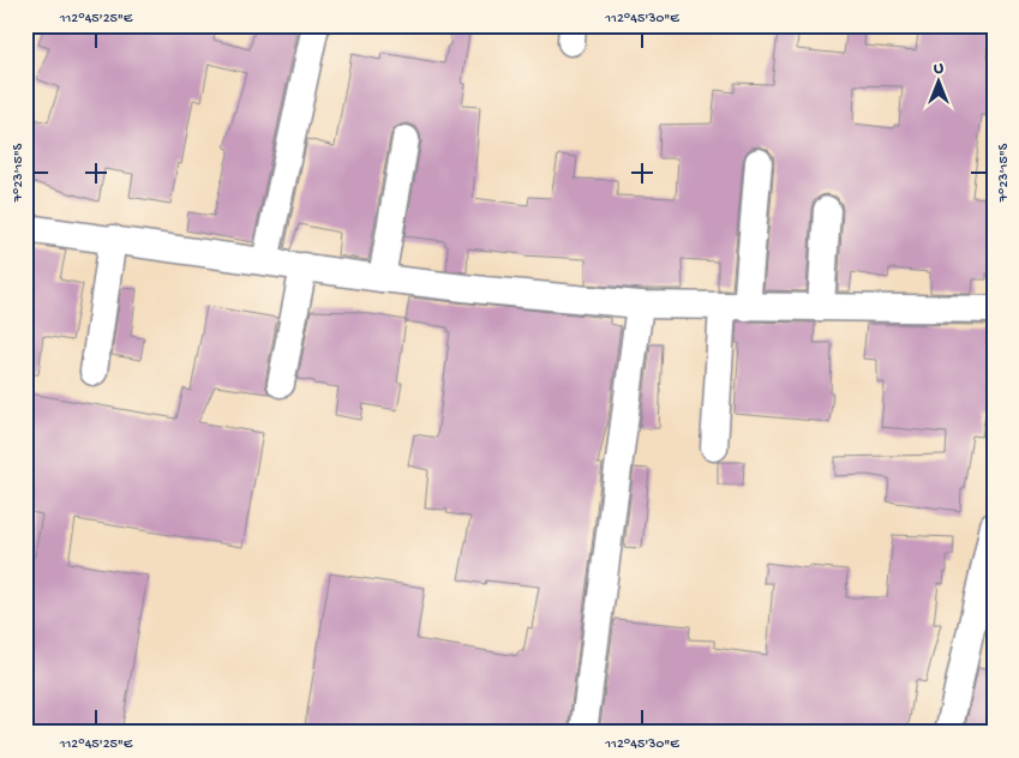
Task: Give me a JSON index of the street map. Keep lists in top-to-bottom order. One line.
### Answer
{"north":"top","coordinates":["112°45'25\"E","112°45'30\"E","7°23'15\"S"]}
